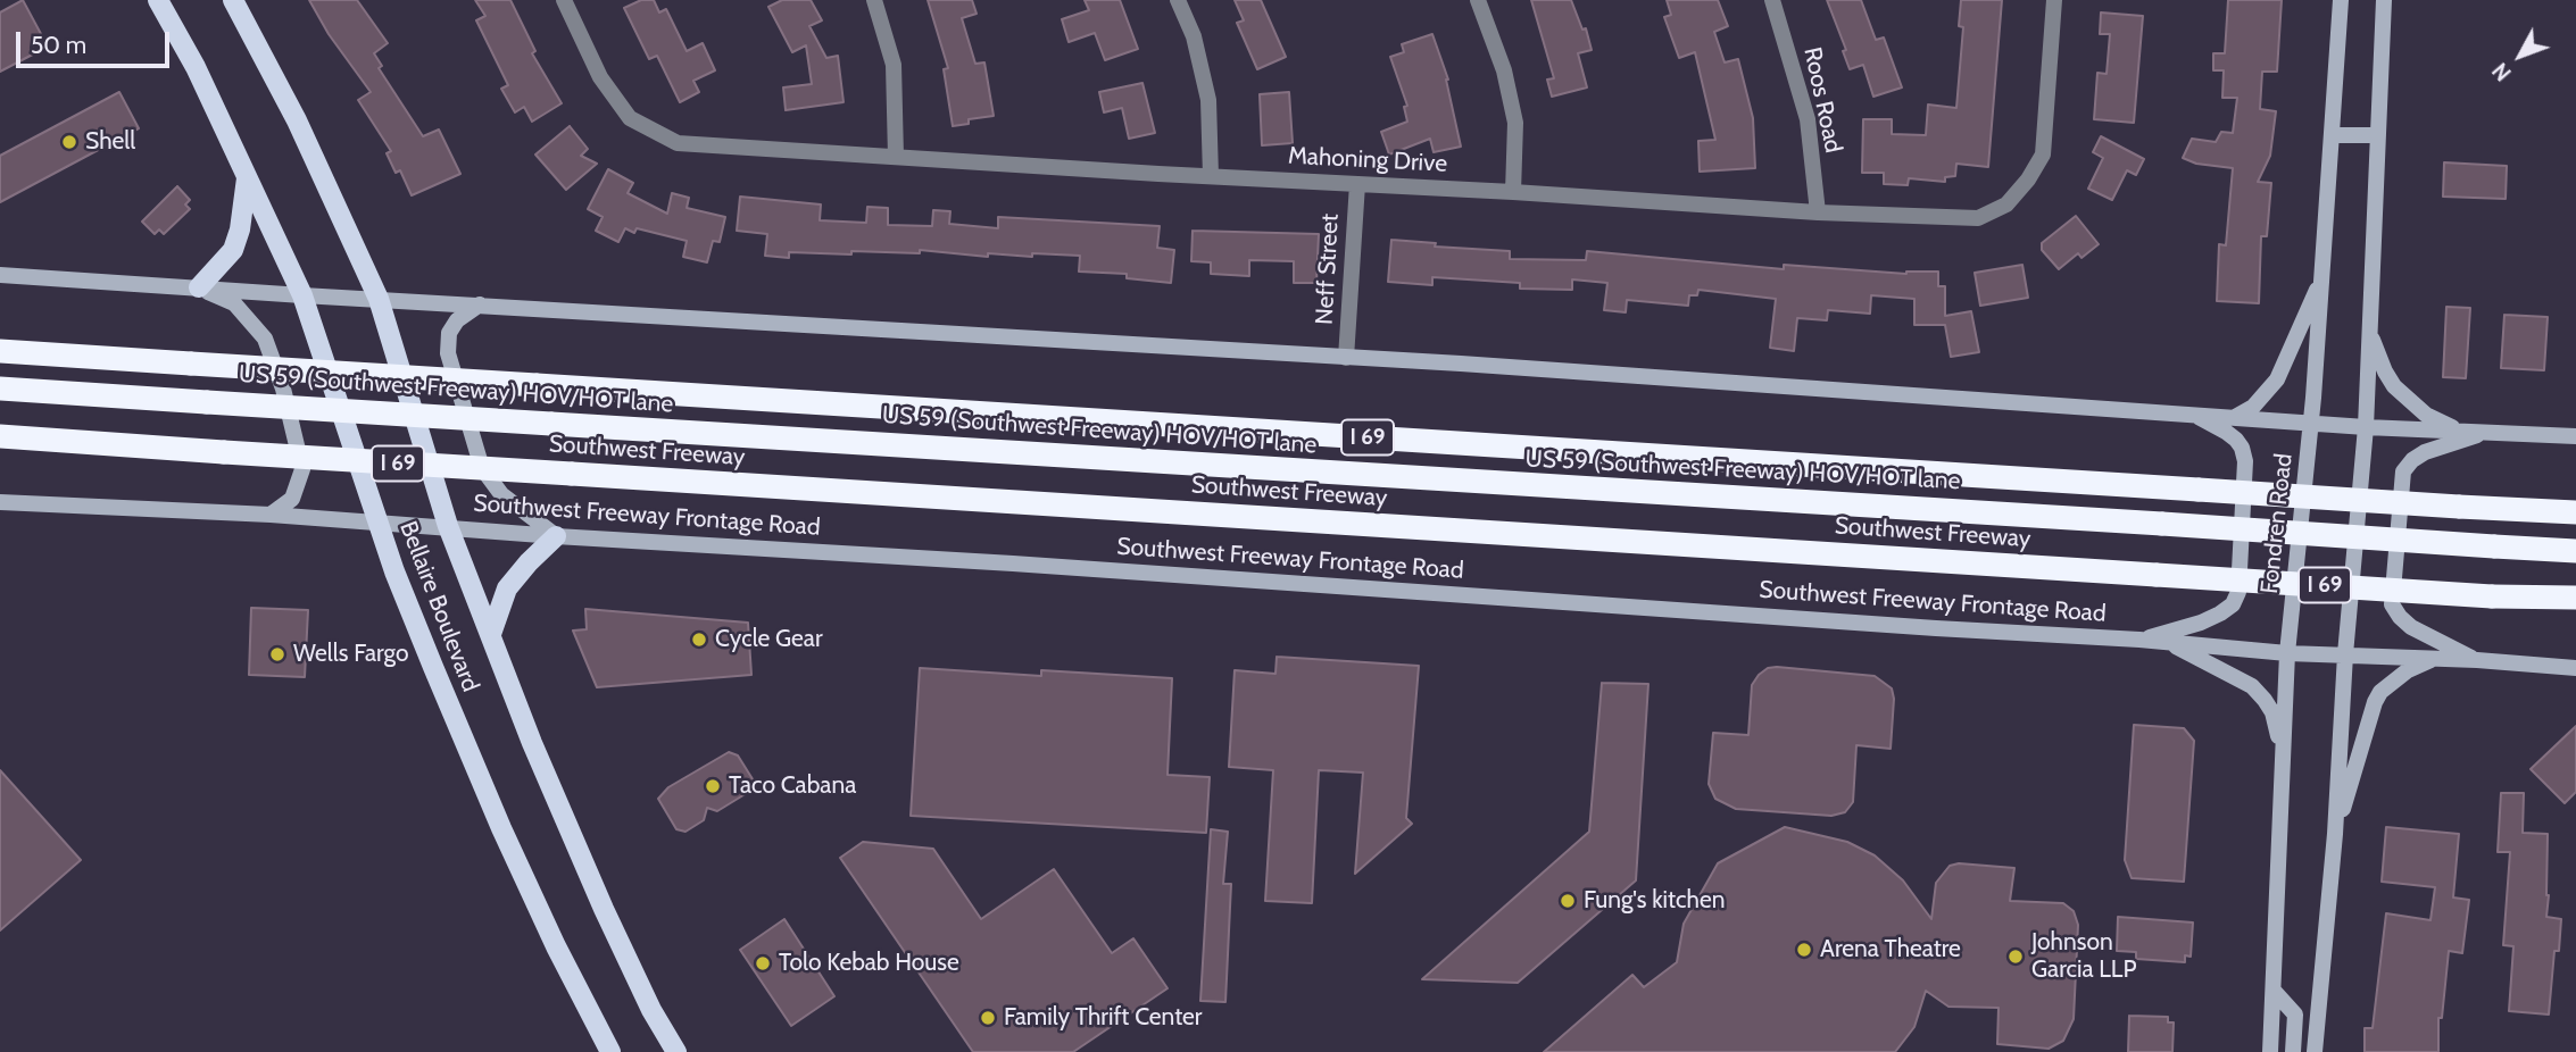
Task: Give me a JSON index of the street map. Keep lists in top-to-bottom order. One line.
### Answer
{"streets":{"highway":["US 59 (Southwest Freeway) HOV/HOT lane","I 69","Southwest Freeway"],"main road":["Southwest Freeway Frontage Road","Fondren Road","Bellaire Boulevard"],"street":["Roos Road","Mahoning Drive","Neff Street"]},"crossings":[["Roos Road","Mahoning Drive"],["Mahoning Drive","Neff Street"],["Southwest Freeway Frontage Road","Fondren Road"],["Southwest Freeway Frontage Road","Bellaire Boulevard"]],"places":["Shell","Cycle Gear","Wells Fargo","Taco Cabana","Fung's kitchen","Arena Theatre","Johnson Garcia LLP","Tolo Kebab House","Family Thrift Center"],"scale_bar":"50 m","north":"bottom left"}
